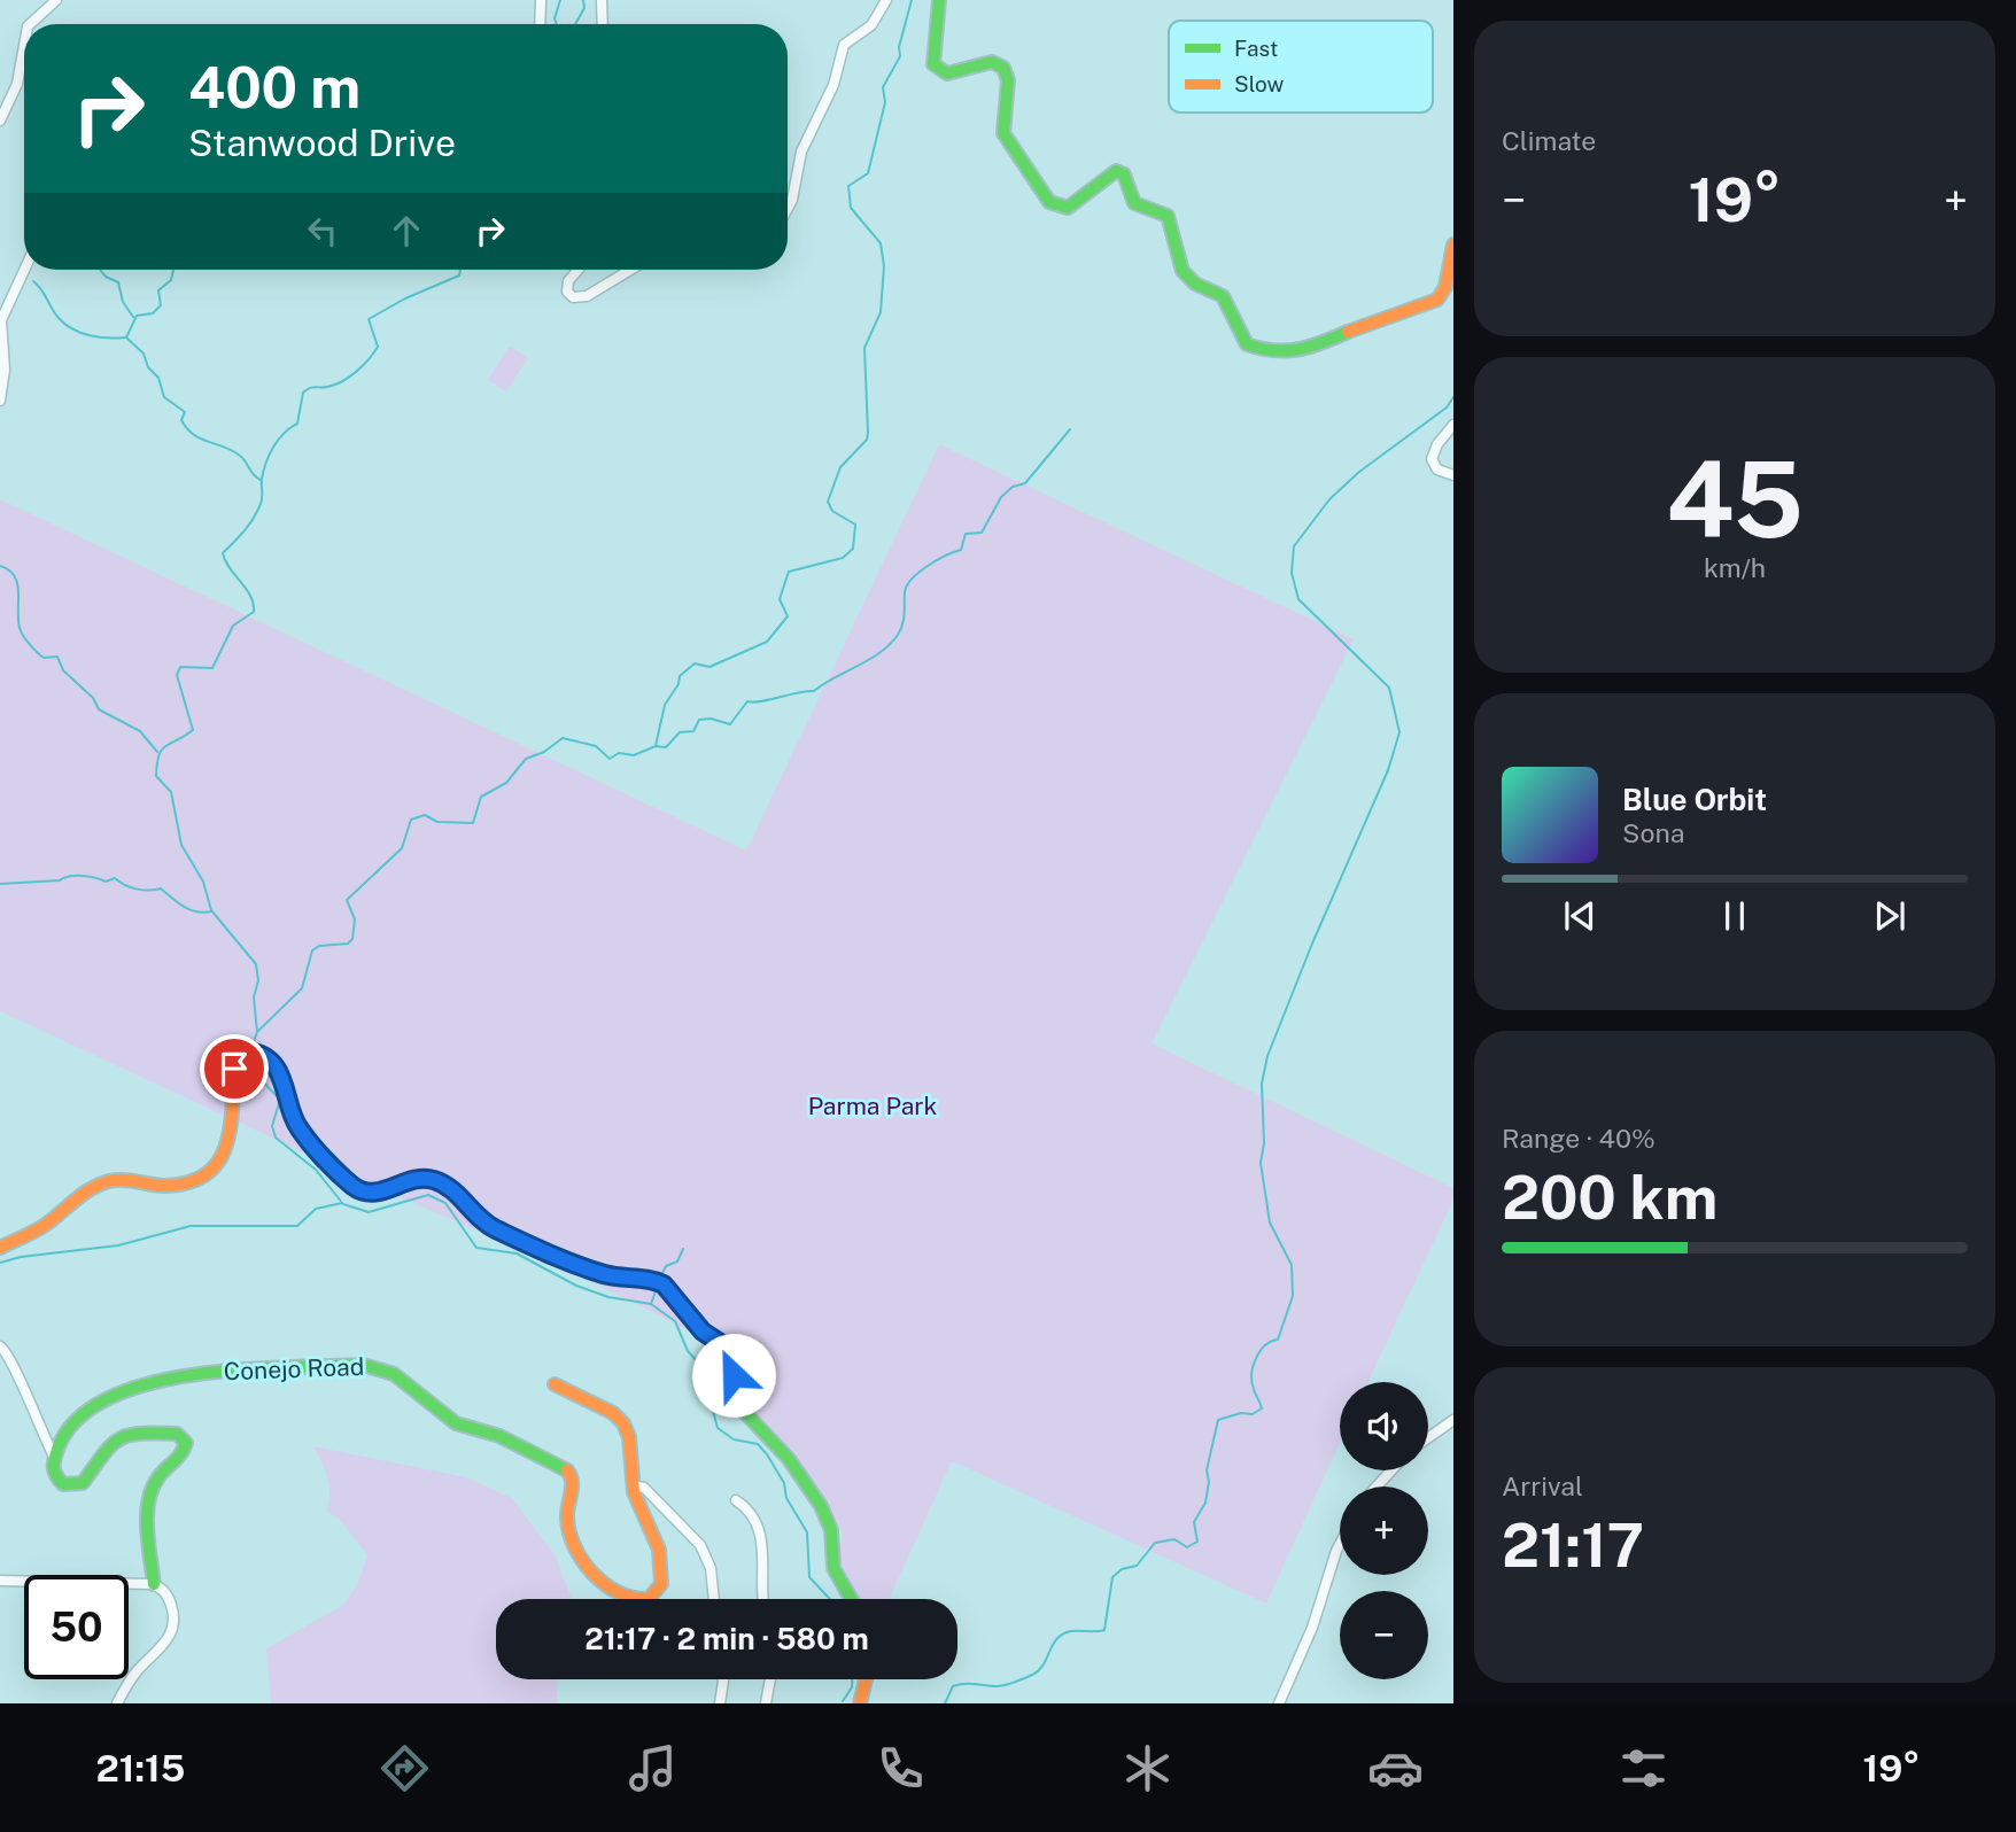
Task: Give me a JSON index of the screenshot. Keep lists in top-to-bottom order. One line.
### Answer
{"streets":{"street":["Conejo Road"]},"parks":["Parma Park"],"legend":["Fast","Slow"],"page":{"tile":["Climate",["45","km/h"],["Range · 40%","200 km"],["Arrival","21:17"]],"turn":["400 m","Stanwood Drive"],"heat":["−","19°","+"],"song":["Blue Orbit","Sona"],"map_buttons":["+","−"],"limit":"50","trip":"21:17 · 2 min · 580 m","tabs":["21:15","19°"]}}
